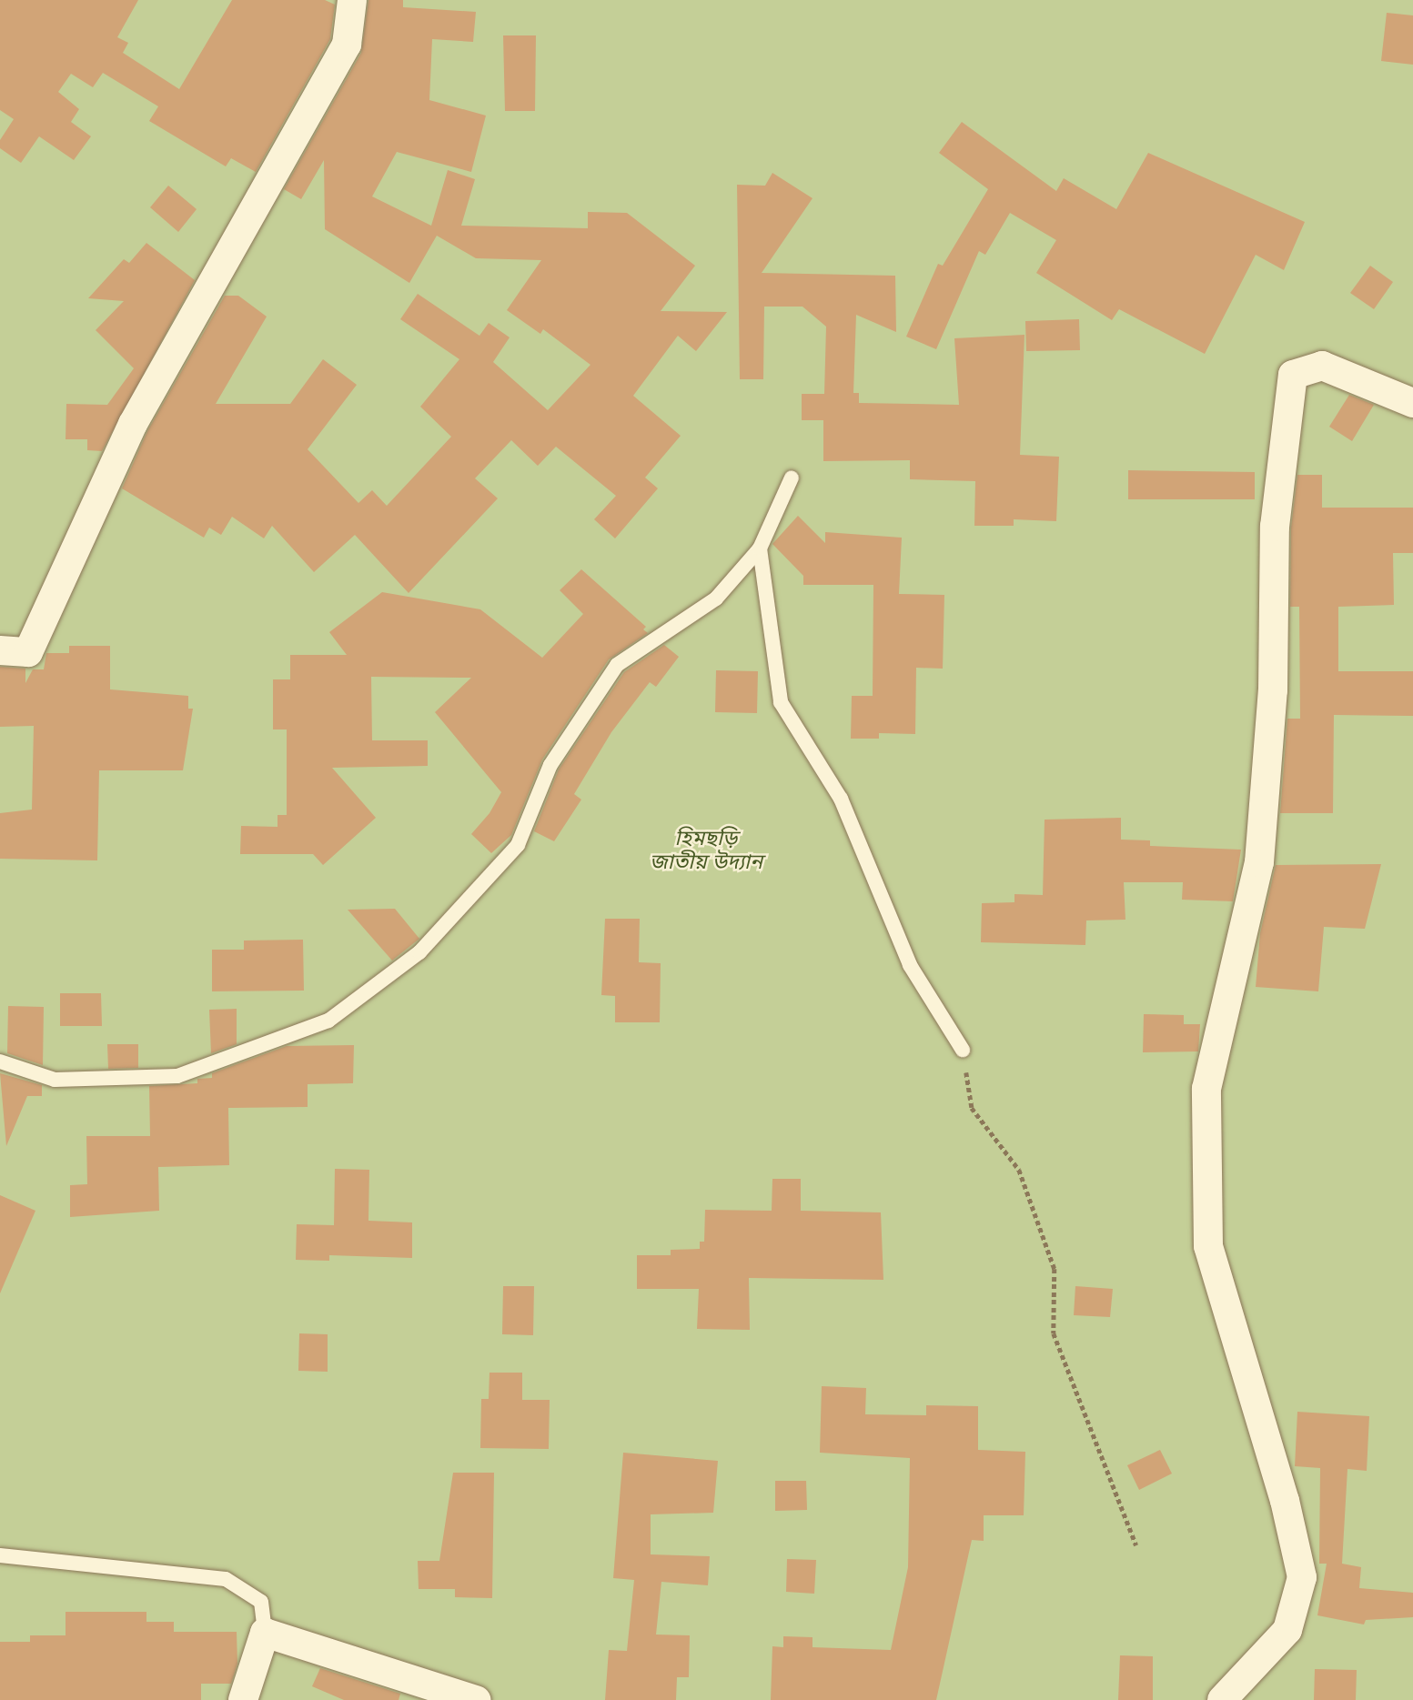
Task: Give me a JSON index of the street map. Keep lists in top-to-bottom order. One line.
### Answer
{"parks":["হিমছড়ি জাতীয় উদ্যান"]}
